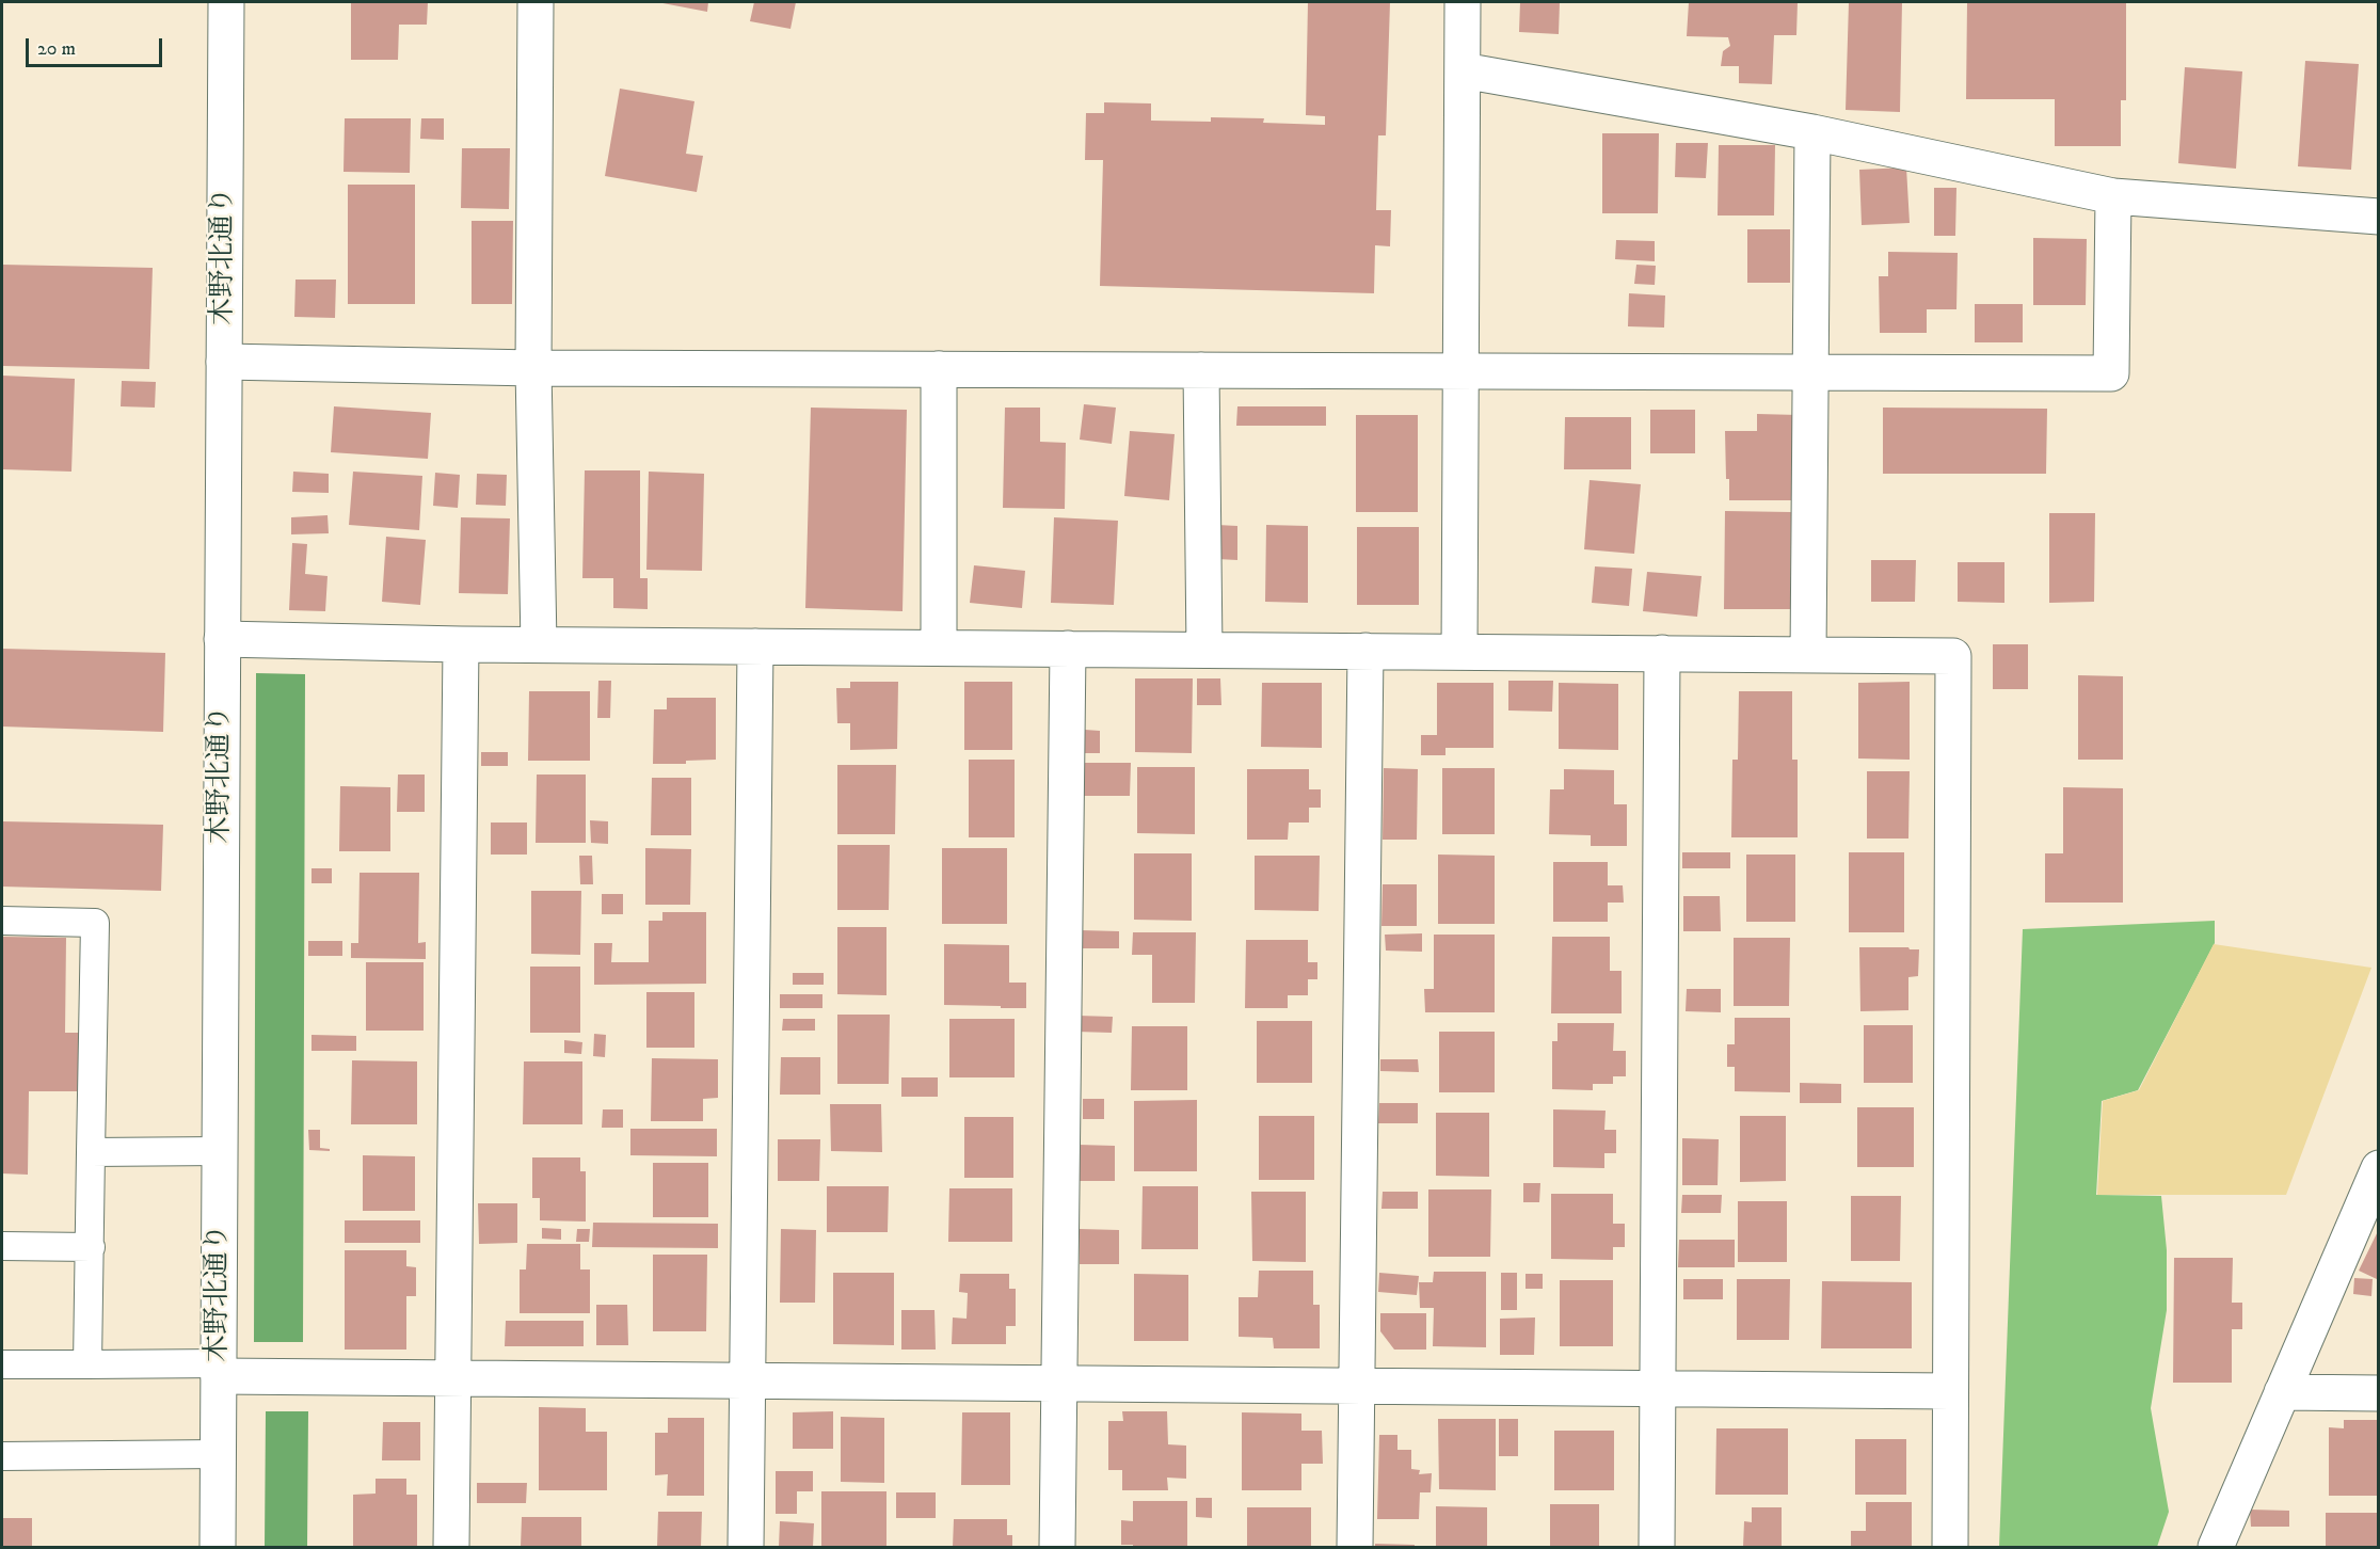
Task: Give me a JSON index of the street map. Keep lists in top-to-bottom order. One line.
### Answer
{"streets":{"street":["木野北通り"]},"scale_bar":"20 m"}
